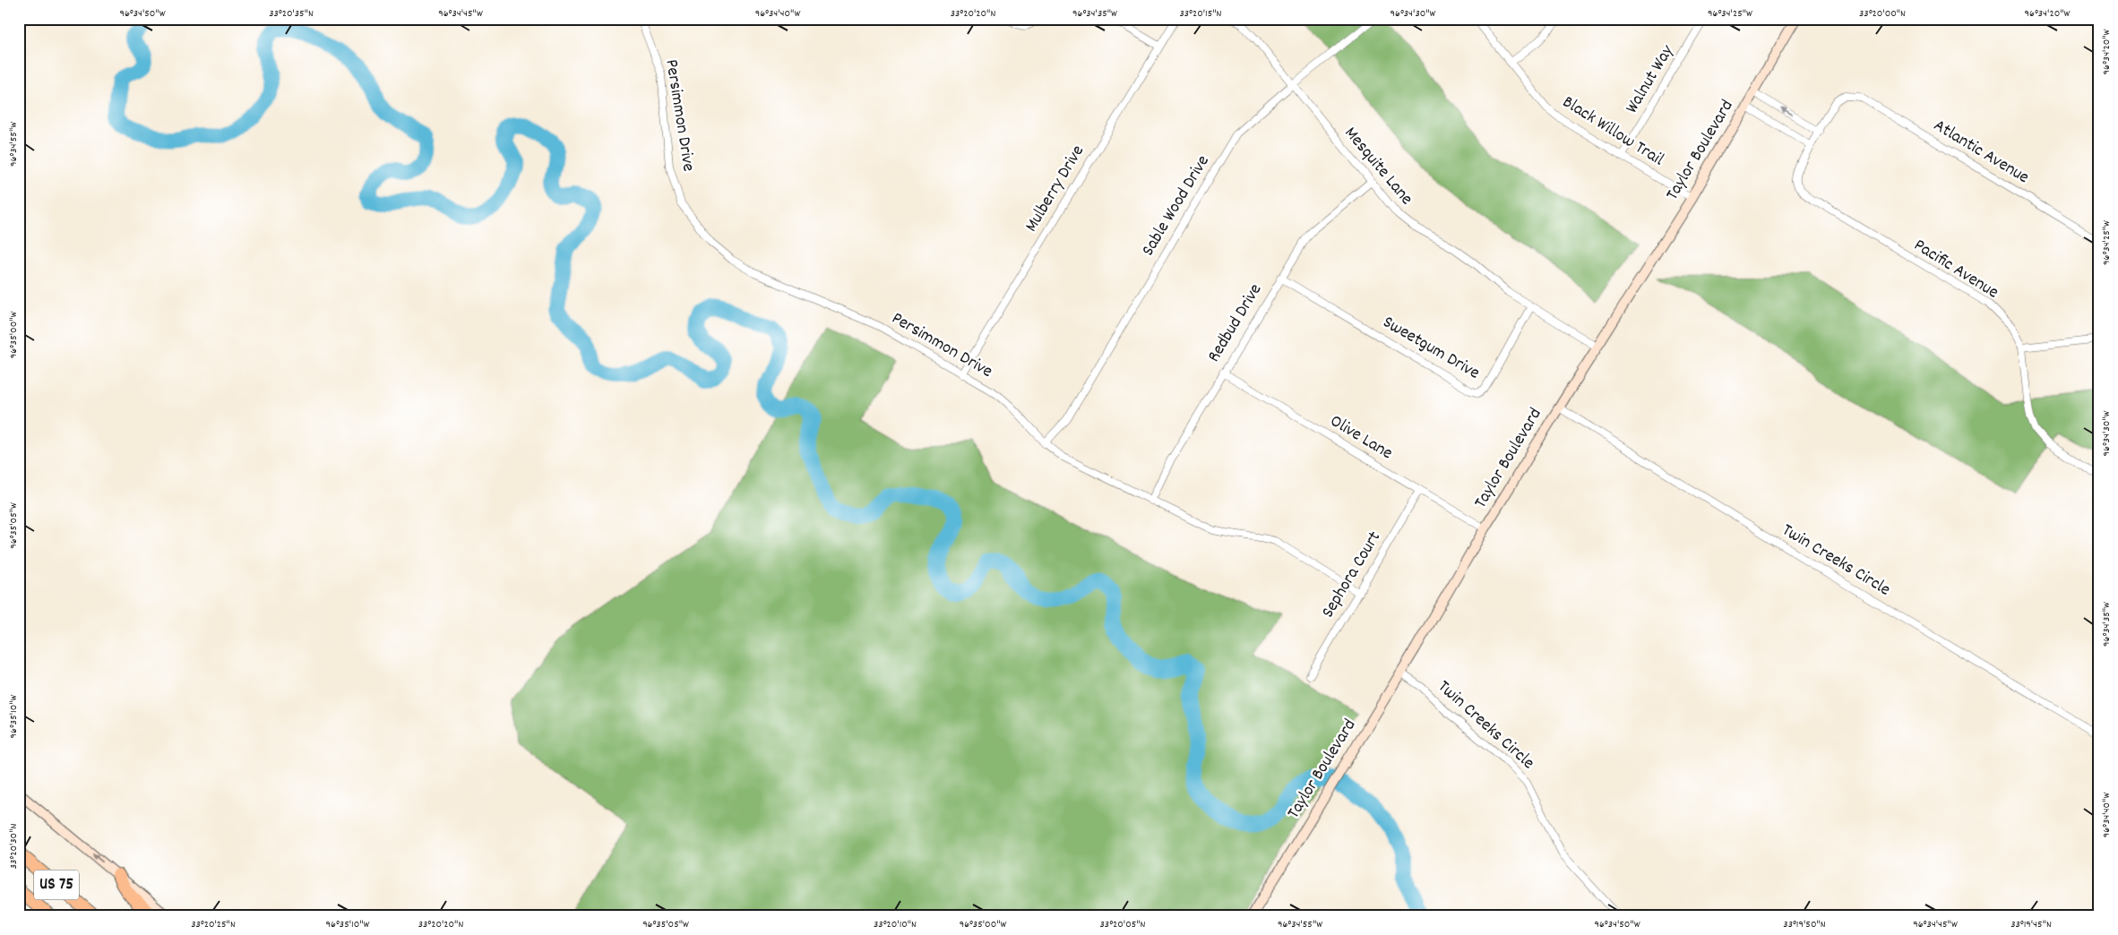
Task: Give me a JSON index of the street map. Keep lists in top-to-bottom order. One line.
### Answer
{"streets":{"highway":["US 75"],"street":["Walnut Way","Persimmon Drive","Black Willow Trail","Taylor Boulevard","Atlantic Avenue","Mesquite Lane","Mulberry Drive","Sable Wood Drive","Pacific Avenue","Redbud Drive","Sweetgum Drive","Olive Lane","Twin Creeks Circle","Sephora Court"]},"crossings":[["Walnut Way","Black Willow Trail"],["Persimmon Drive","Mulberry Drive"],["Persimmon Drive","Sable Wood Drive"],["Persimmon Drive","Redbud Drive"],["Persimmon Drive","Sephora Court"],["Black Willow Trail","Taylor Boulevard"],["Taylor Boulevard","Mesquite Lane"],["Taylor Boulevard","Olive Lane"],["Taylor Boulevard","Twin Creeks Circle"],["Mesquite Lane","Sable Wood Drive"],["Mesquite Lane","Redbud Drive"],["Mesquite Lane","Sweetgum Drive"],["Redbud Drive","Sweetgum Drive"],["Redbud Drive","Olive Lane"],["Olive Lane","Sephora Court"]],"coordinates":["96°34'50\"W","33°20'35\"N","96°34'45\"W","96°34'40\"W","33°20'20\"N","96°34'35\"W","33°20'15\"N","96°34'30\"W","96°34'25\"W","33°20'00\"N","96°34'20\"W","96°34'55\"W","96°35'00\"W","96°35'05\"W","96°35'10\"W","33°20'30\"N","33°20'25\"N","33°20'10\"N","33°20'05\"N","33°19'50\"N","33°19'45\"N"]}
